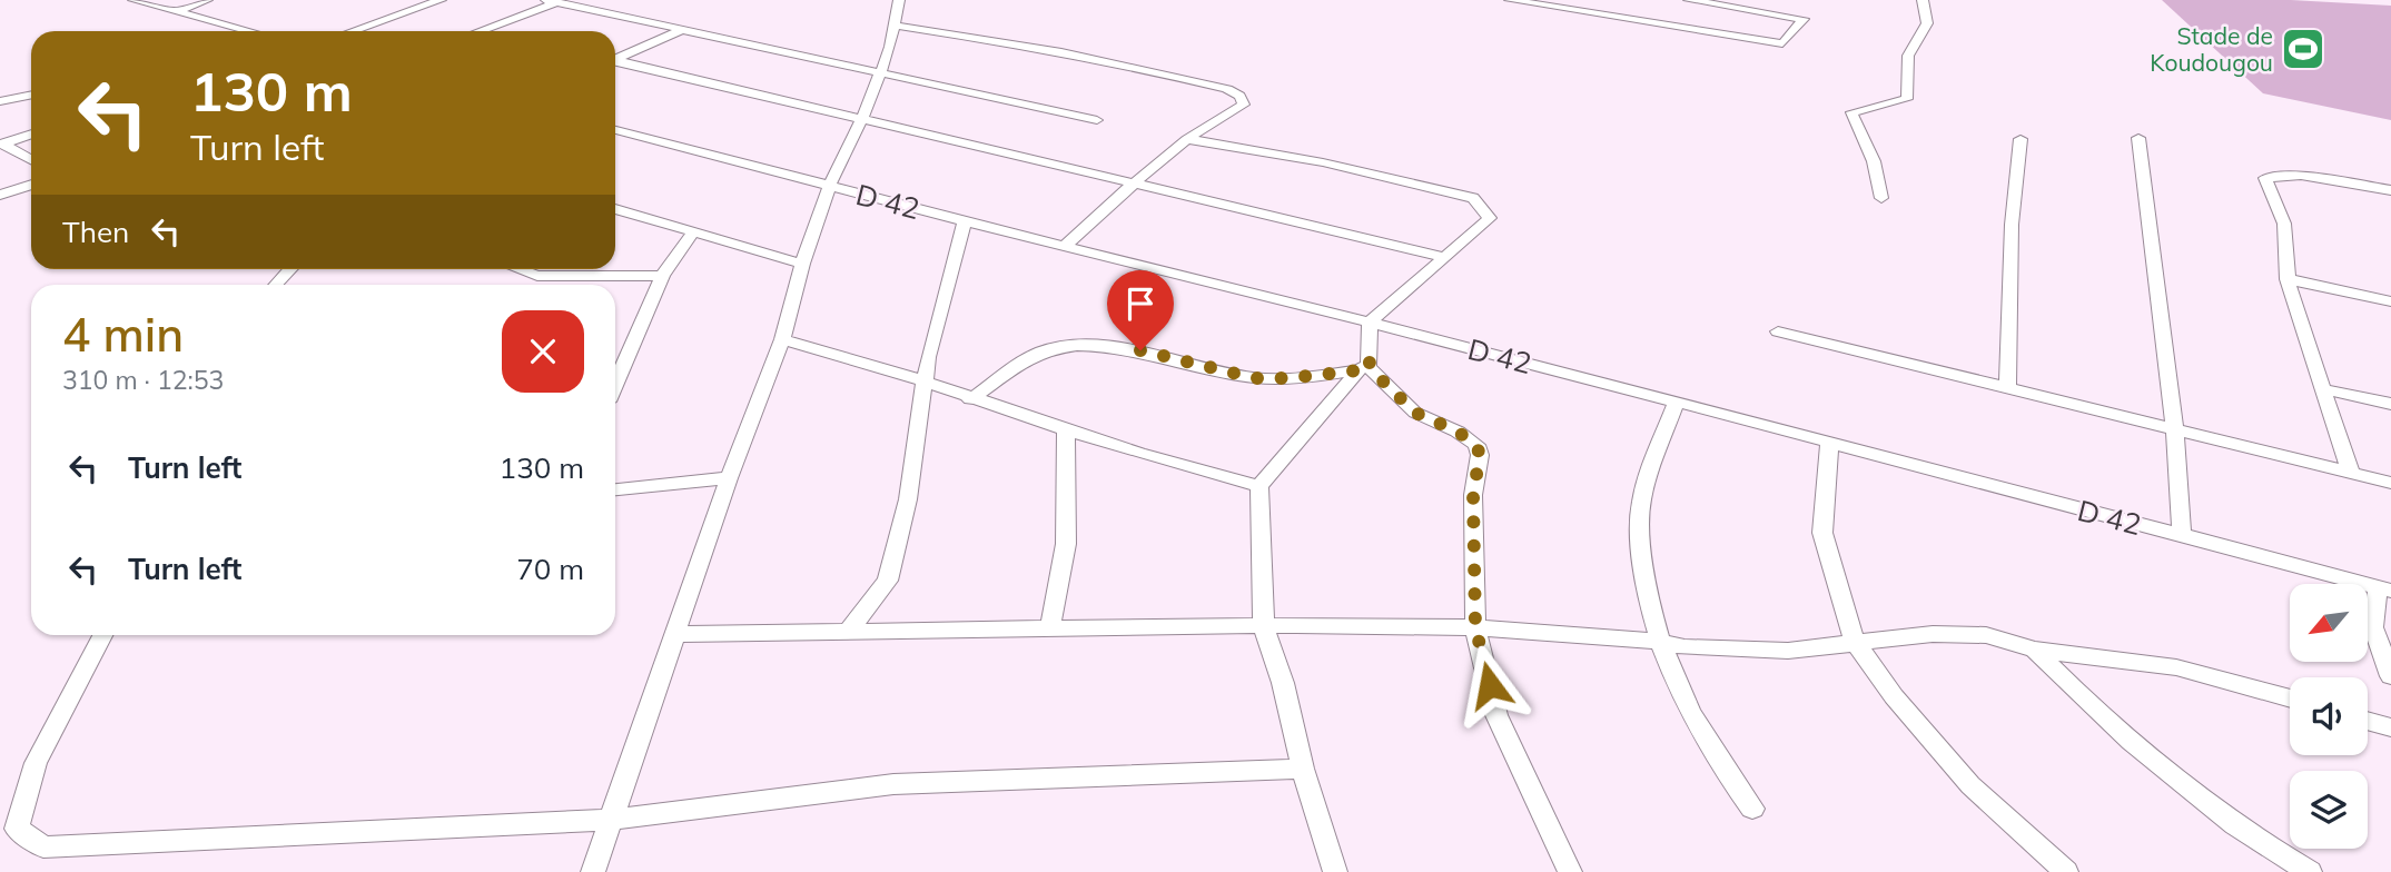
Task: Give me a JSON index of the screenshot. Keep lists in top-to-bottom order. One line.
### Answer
{"streets":{"street":["D 42"]},"places":{"sports":["Stade de Koudougou"]},"north":"bottom left","page":{"turn":["130 m","Turn left"],"then":"Then","heading":["4 min","310 m · 12:53"],"list":[{"name":"Turn left","value":"130 m"},{"name":"Turn left","value":"70 m"}]}}
